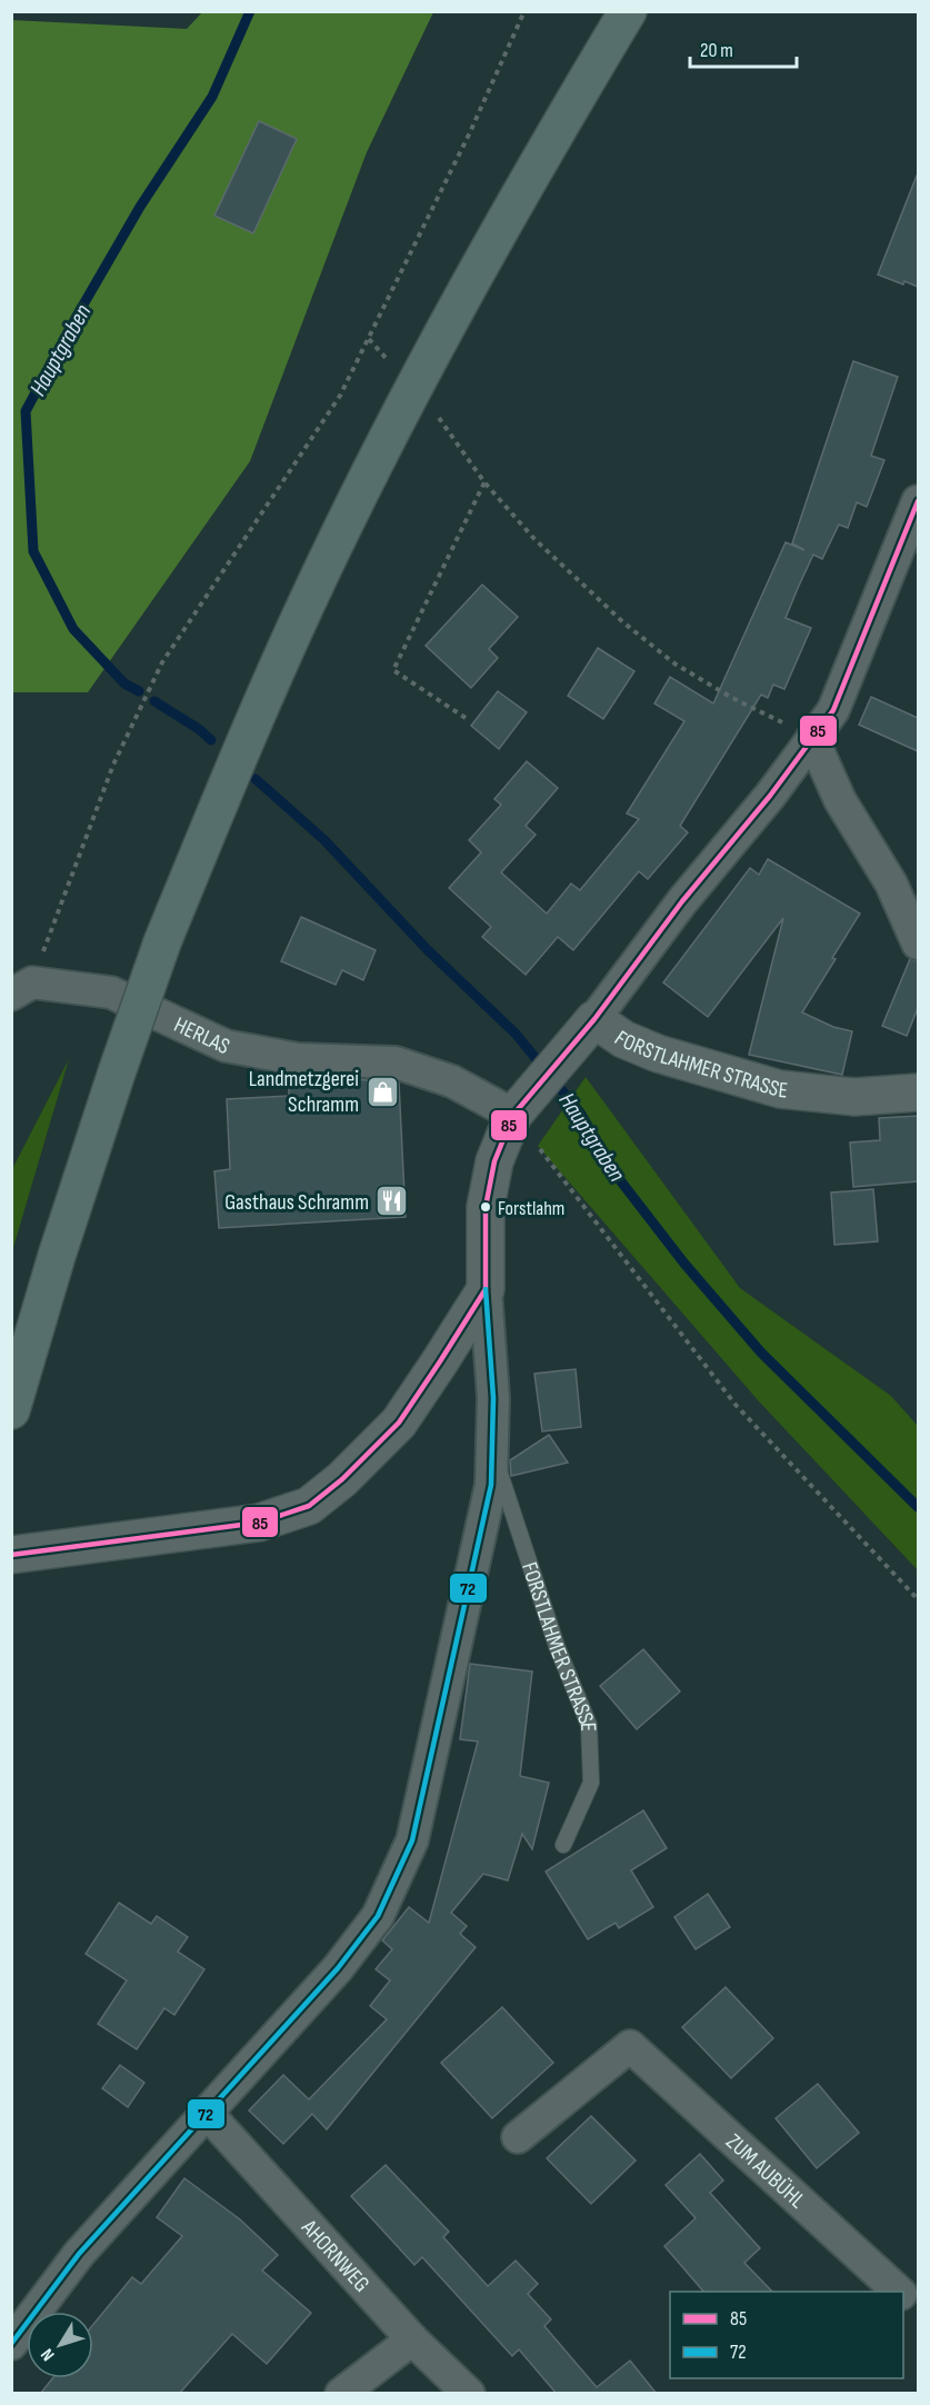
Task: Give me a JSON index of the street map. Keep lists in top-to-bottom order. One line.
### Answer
{"streets":{"street":["HERLAS","FORSTLAHMER STRASSE","ZUM AUBÜHL","AHORNWEG"]},"crossings":[["HERLAS","FORSTLAHMER STRASSE"],["FORSTLAHMER STRASSE","AHORNWEG"]],"water":["Hauptgraben"],"places":{"shop":["Landmetzgerei Schramm"],"restaurant":["Gasthaus Schramm"],"other":["Forstlahm"]},"lines":["transit line 85","transit line 72"],"legend":["85","72"],"scale_bar":"20 m","north":"bottom left"}
